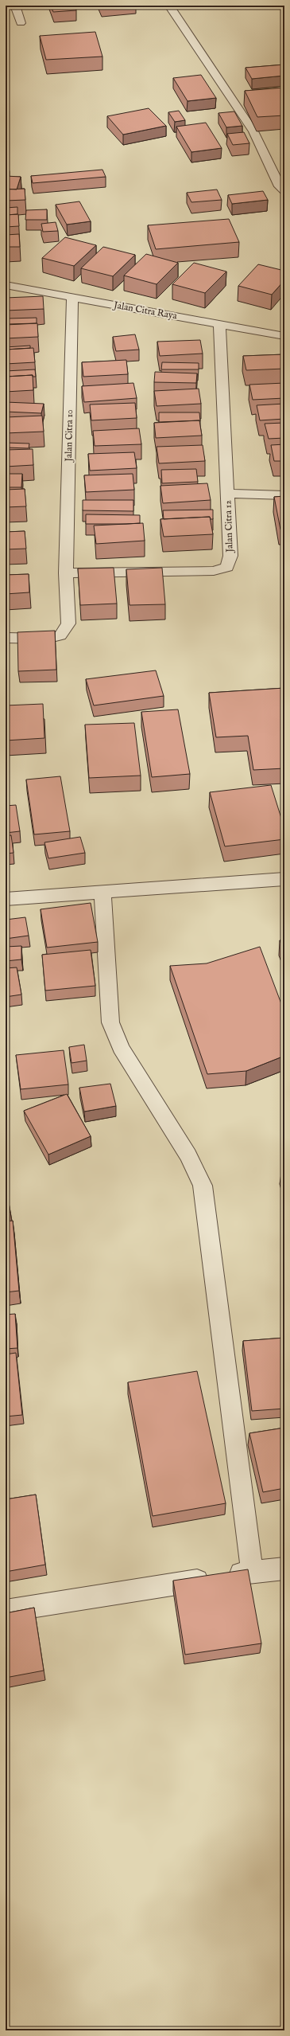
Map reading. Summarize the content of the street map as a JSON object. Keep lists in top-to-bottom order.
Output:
{
  "streets": {
    "street": ["Jalan Citra Raya", "Jalan Citra 10", "Jalan Citra 12"]
  },
  "crossings": [
    ["Jalan Citra Raya", "Jalan Citra 10"],
    ["Jalan Citra Raya", "Jalan Citra 12"],
    ["Jalan Citra 10", "Jalan Citra 12"]
  ]
}
